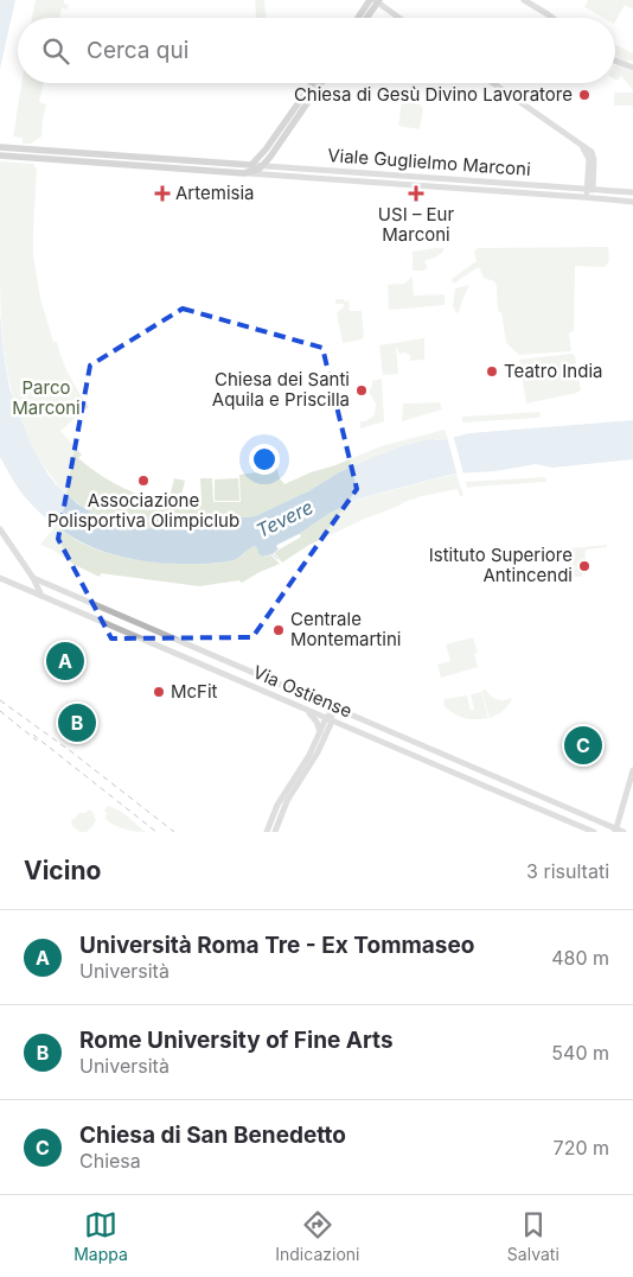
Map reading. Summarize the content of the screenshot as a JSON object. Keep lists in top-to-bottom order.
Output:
{
  "streets": {
    "main road": ["Viale Guglielmo Marconi", "Via Ostiense"]
  },
  "water": ["Tevere"],
  "parks": ["Parco Marconi"],
  "places": {
    "other": [
      "Chiesa di Gesù Divino Lavoratore",
      "Teatro India",
      "Chiesa dei Santi Aquila e Priscilla",
      "Associazione Polisportiva Olimpiclub",
      "Istituto Superiore Antincendi",
      "Centrale Montemartini",
      "McFit"
    ],
    "health": ["Artemisia", "USI – Eur Marconi"]
  },
  "page": {
    "search": "Cerca qui",
    "pins": ["A", "B", "C"],
    "heading": ["Vicino", "3 risultati"],
    "list": [
      {
        "mark": "A",
        "name": "Università Roma Tre - Ex Tommaseo",
        "note": "Università",
        "value": "480 m"
      },
      {
        "mark": "B",
        "name": "Rome University of Fine Arts",
        "note": "Università",
        "value": "540 m"
      },
      {
        "mark": "C",
        "name": "Chiesa di San Benedetto",
        "note": "Chiesa",
        "value": "720 m"
      }
    ],
    "nav": ["Mappa", "Indicazioni", "Salvati"]
  }
}
